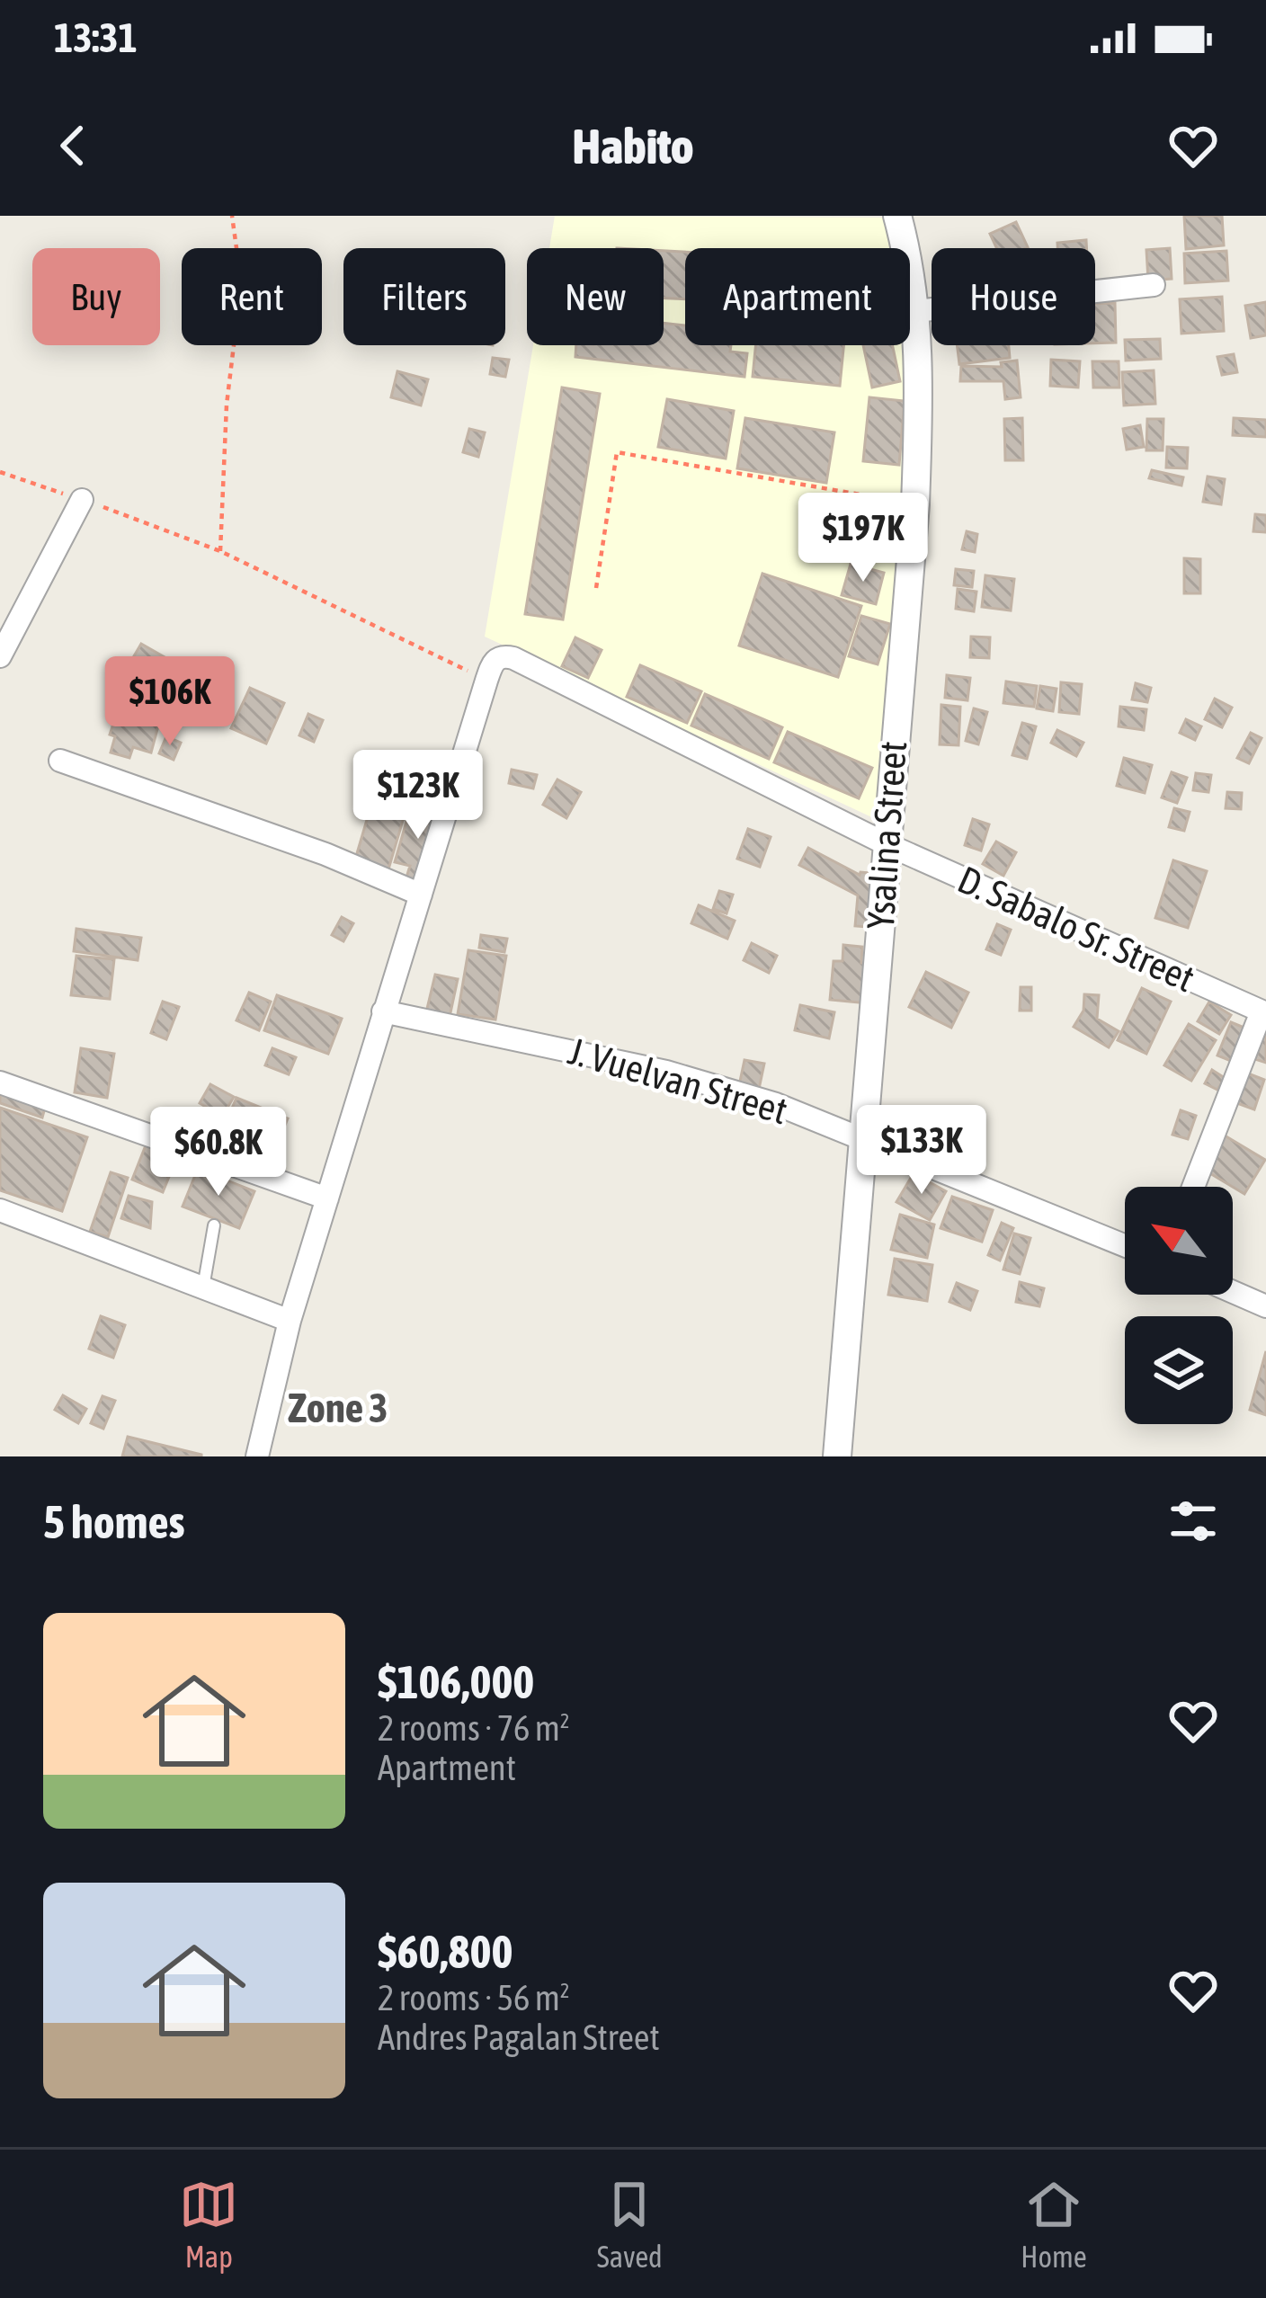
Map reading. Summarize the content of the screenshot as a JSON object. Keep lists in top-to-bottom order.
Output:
{
  "streets": {
    "street": ["Ysalina Street", "D. Sabalo Sr. Street", "J. Vuelvan Street"]
  },
  "crossings": [
    ["Ysalina Street", "D. Sabalo Sr. Street"],
    ["Ysalina Street", "J. Vuelvan Street"]
  ],
  "districts": ["Zone 3"],
  "north": "top left",
  "page": {
    "status": "13:31",
    "header": "Habito",
    "chip": [
      "Buy",
      "Rent",
      "Filters",
      "New",
      "Apartment",
      "House"
    ],
    "price": [
      "$197K",
      "$106K",
      "$123K",
      "$133K",
      "$60.8K"
    ],
    "heading": "5 homes",
    "list": [
      {
        "name": "$106,000",
        "note": "2 rooms · 76 m² · Apartment"
      },
      {
        "name": "$60,800",
        "note": "2 rooms · 56 m² · Andres Pagalan Street"
      }
    ],
    "tabs": ["Map", "Saved", "Home"]
  }
}
